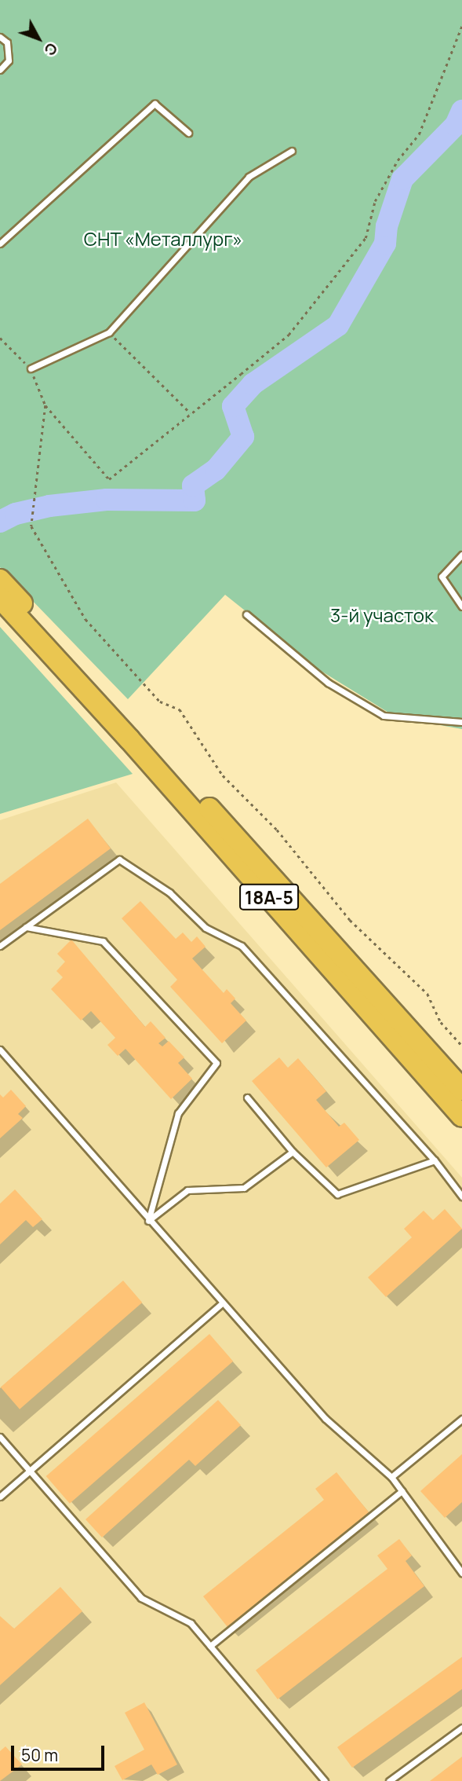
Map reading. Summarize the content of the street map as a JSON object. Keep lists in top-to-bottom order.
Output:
{
  "streets": {
    "highway": ["18А-5"]
  },
  "parks": ["СНТ «Металлург»", "3-й участок"],
  "scale_bar": "50 m",
  "north": "bottom right"
}
